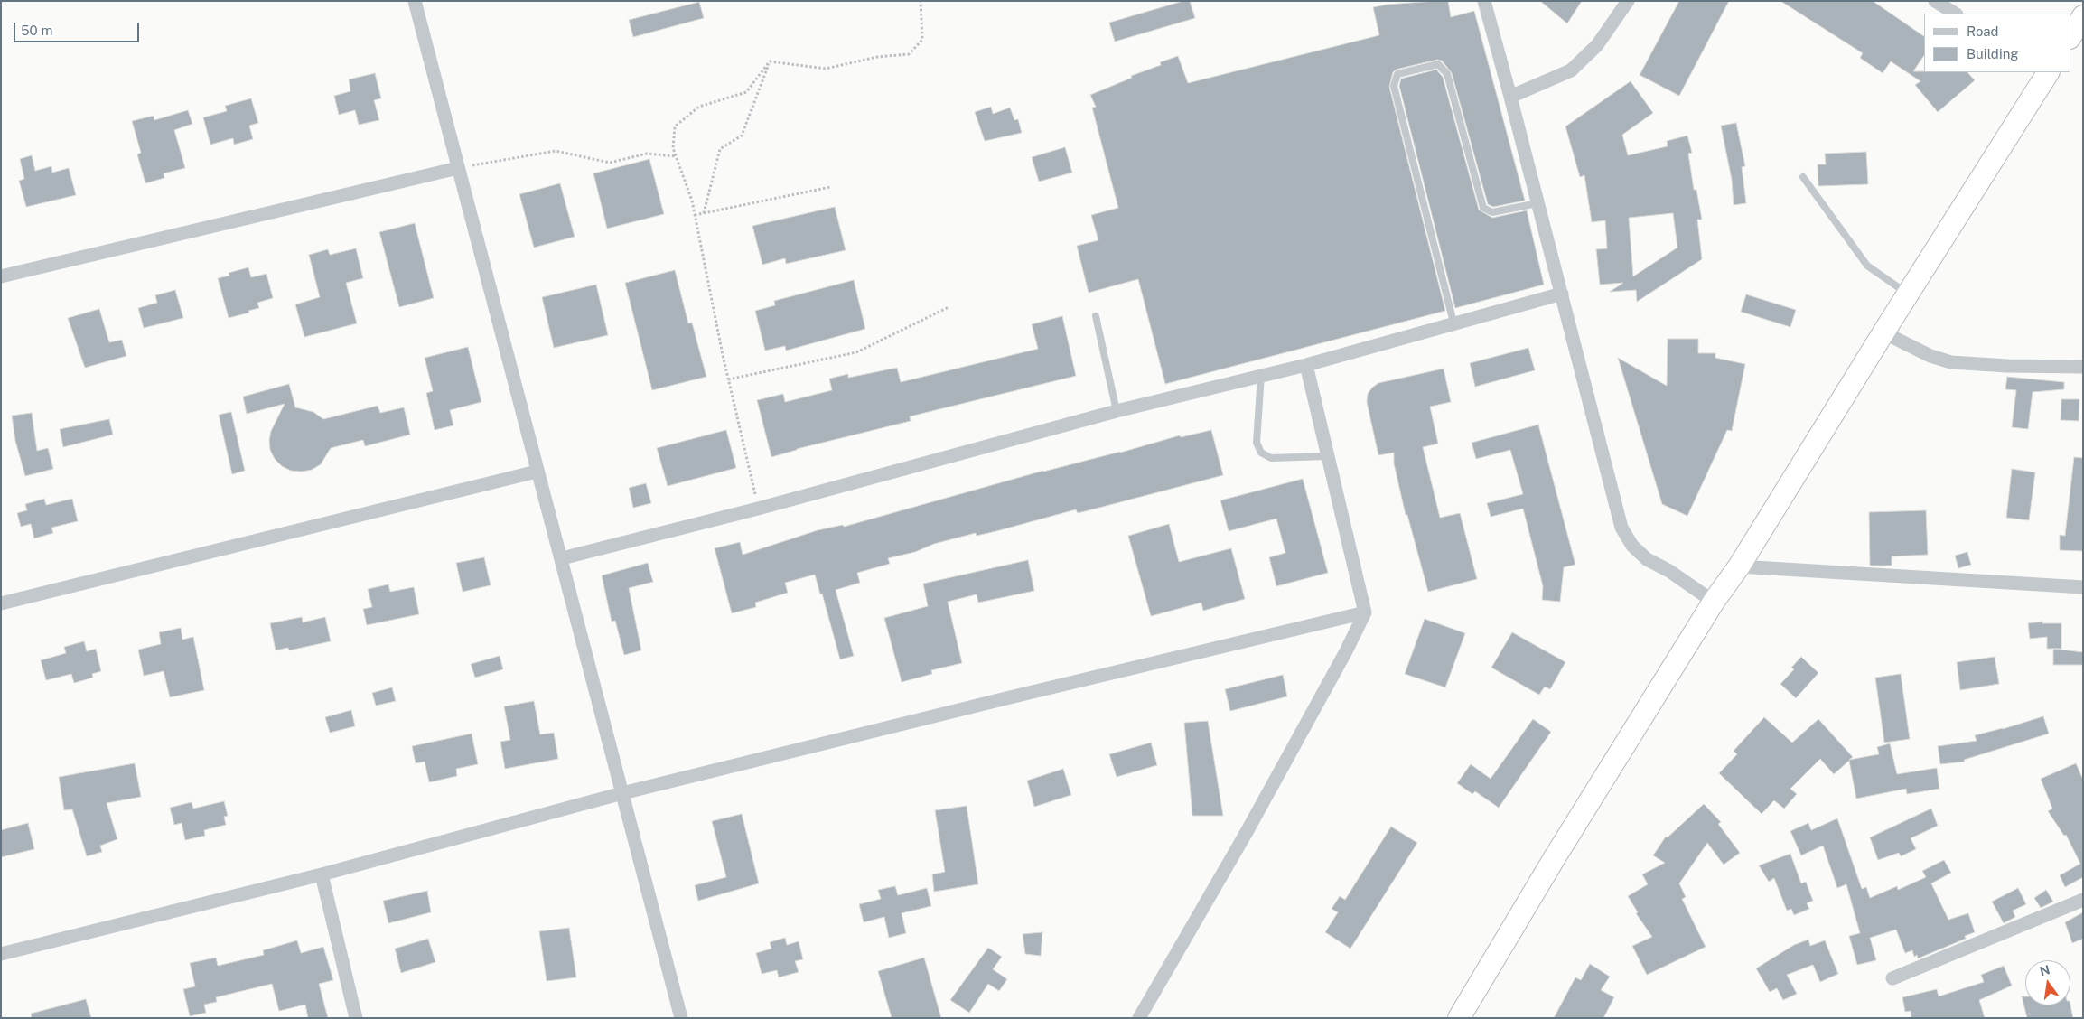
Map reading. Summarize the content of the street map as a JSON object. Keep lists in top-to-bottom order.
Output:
{
  "legend": ["Road", "Building"],
  "scale_bar": "50 m",
  "north": "top"
}
